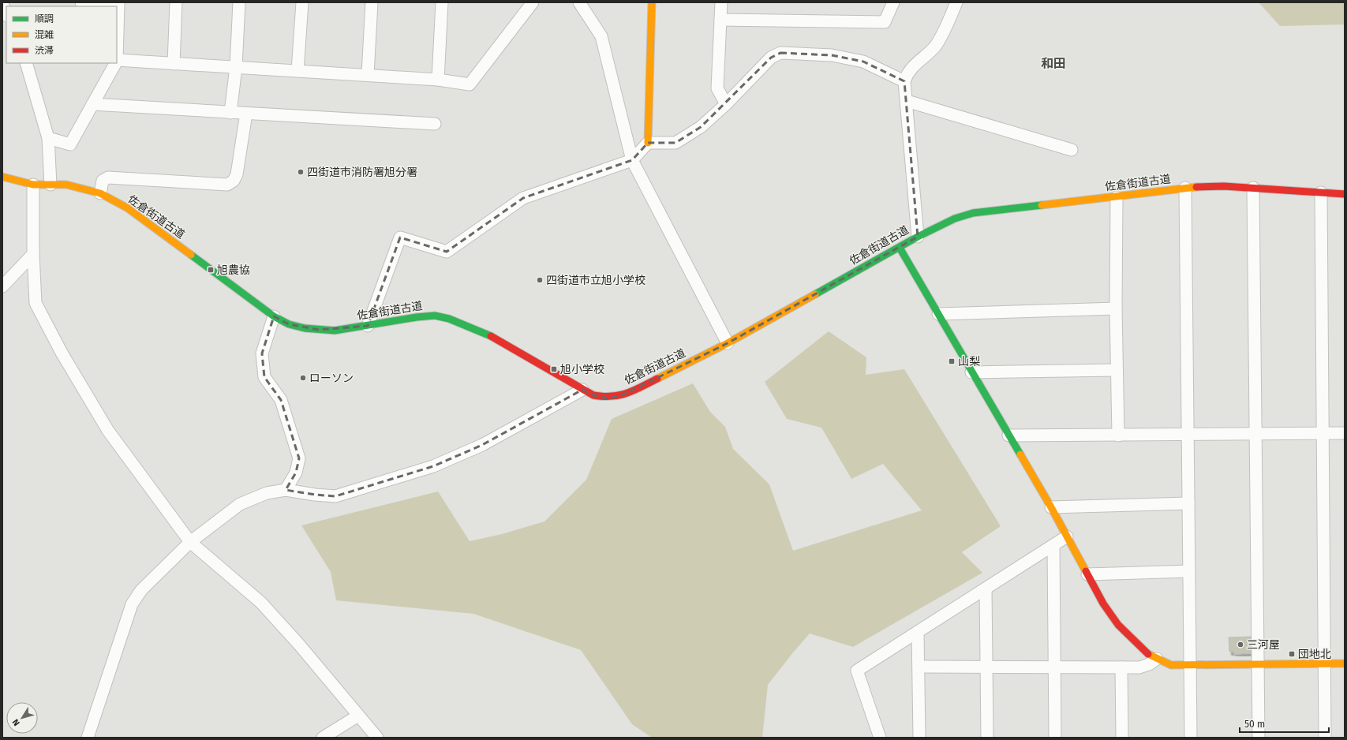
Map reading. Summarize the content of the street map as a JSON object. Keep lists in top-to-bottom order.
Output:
{
  "streets": {
    "street": ["佐倉街道古道"]
  },
  "districts": ["和田"],
  "places": {
    "other": [
      "四街道市消防署旭分署",
      "四街道市立旭小学校",
      "ローソン",
      "三河屋"
    ],
    "transit": [
      "旭農協",
      "山梨",
      "旭小学校",
      "団地北"
    ]
  },
  "legend": ["順調", "混雑", "渋滞"],
  "scale_bar": "50 m",
  "north": "bottom left"
}
